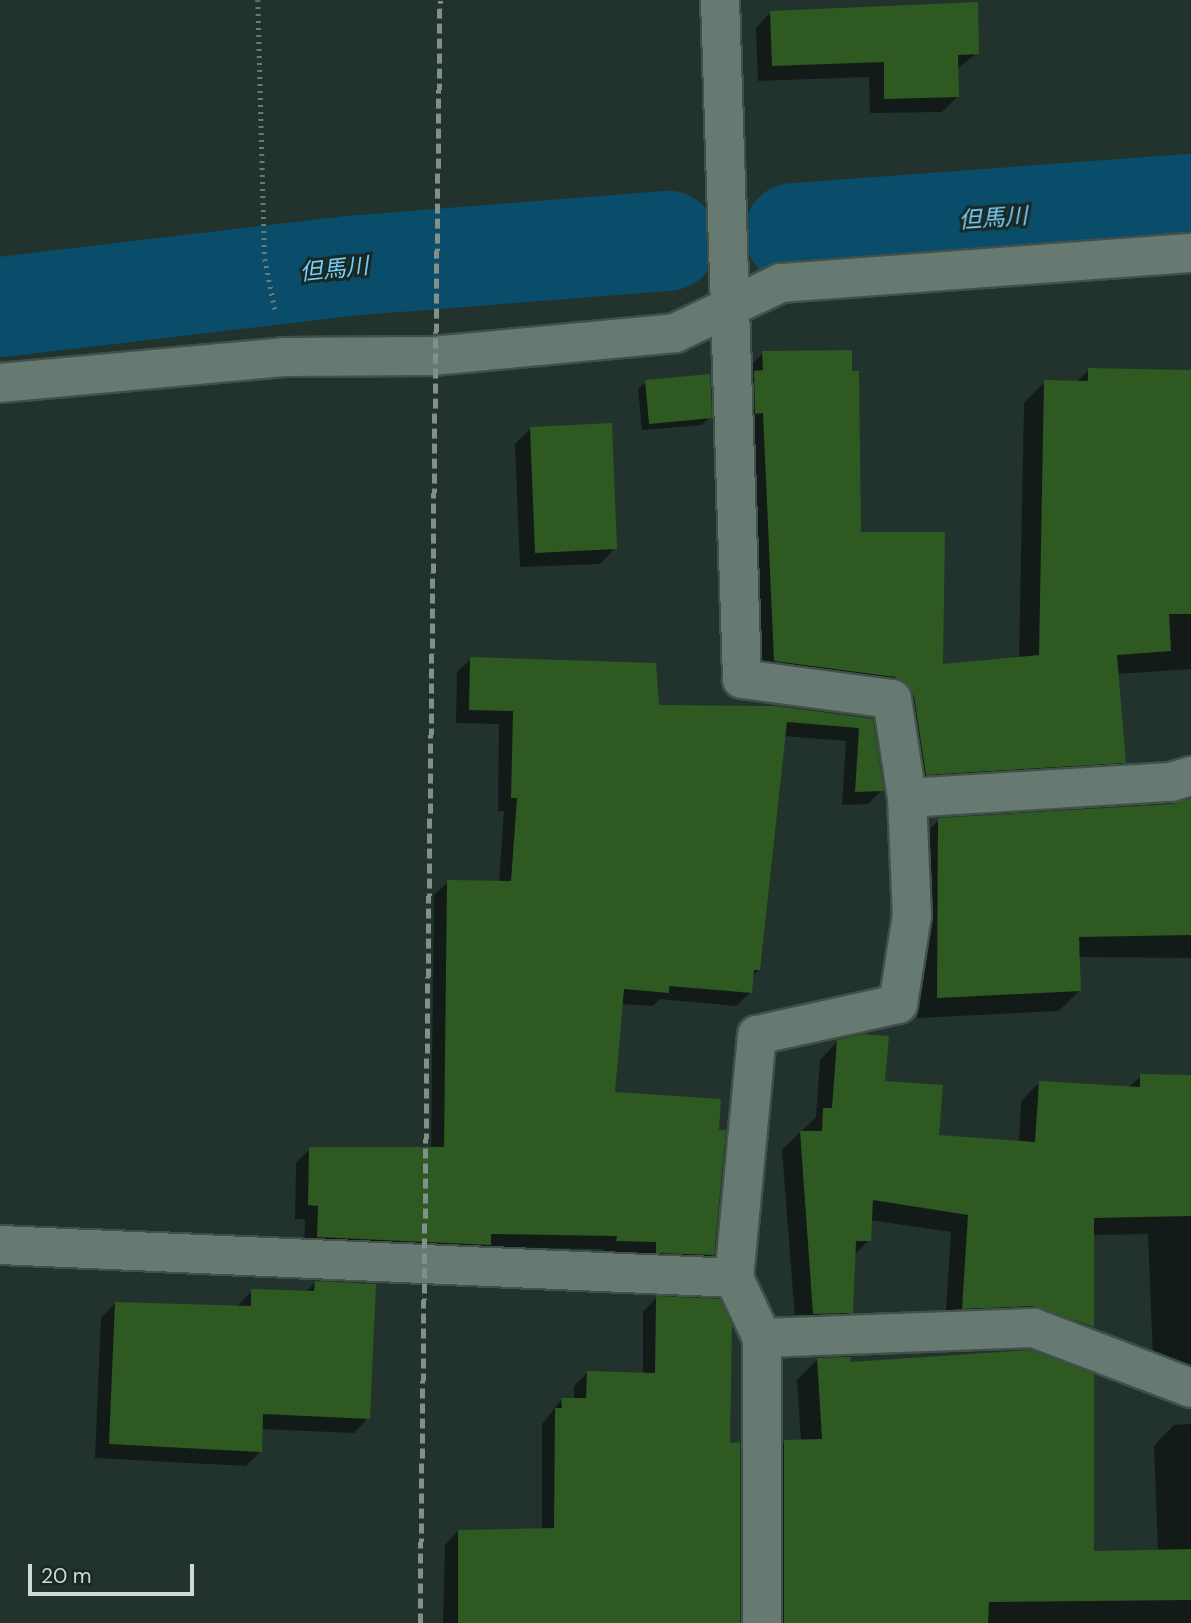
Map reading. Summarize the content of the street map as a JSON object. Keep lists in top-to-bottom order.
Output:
{
  "water": ["但馬川"],
  "scale_bar": "20 m"
}
